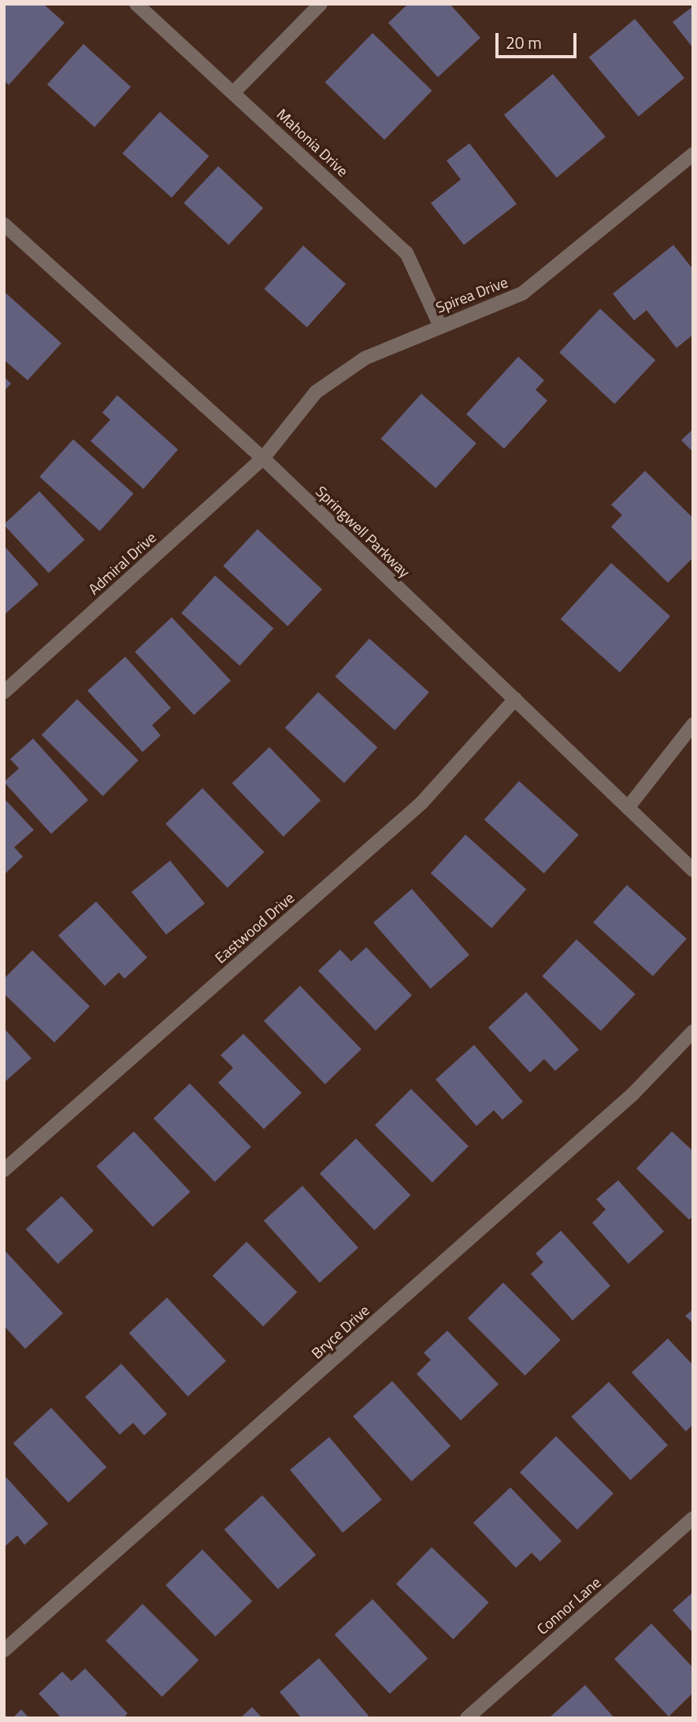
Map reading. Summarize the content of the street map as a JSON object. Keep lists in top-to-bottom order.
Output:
{
  "streets": {
    "street": [
      "Mahonia Drive",
      "Spirea Drive",
      "Springwell Parkway",
      "Admiral Drive",
      "Eastwood Drive",
      "Bryce Drive",
      "Connor Lane"
    ]
  },
  "crossings": [
    ["Mahonia Drive", "Spirea Drive"],
    ["Spirea Drive", "Springwell Parkway"],
    ["Spirea Drive", "Admiral Drive"],
    ["Springwell Parkway", "Admiral Drive"],
    ["Springwell Parkway", "Eastwood Drive"]
  ],
  "scale_bar": "20 m"
}
